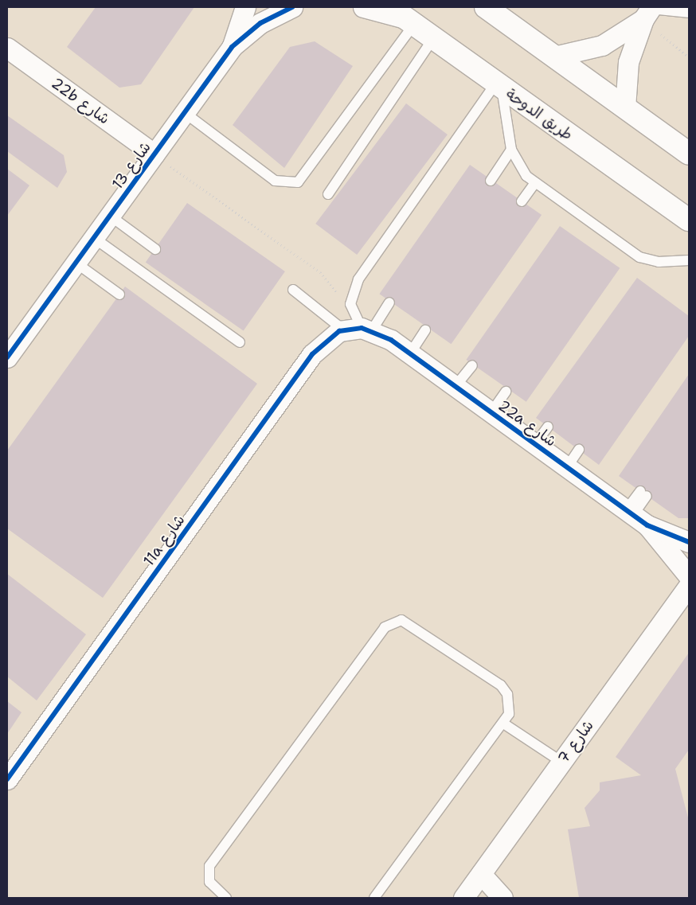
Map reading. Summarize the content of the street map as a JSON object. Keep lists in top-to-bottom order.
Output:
{
  "streets": {
    "main road": ["طريق الدوحة"],
    "street": [
      "22b شارع",
      "شارع 13",
      "22a شارع",
      "11a شارع",
      "شارع 7"
    ]
  },
  "crossings": [
    ["22b شارع", "شارع 13"],
    ["22a شارع", "11a شارع"]
  ]
}
